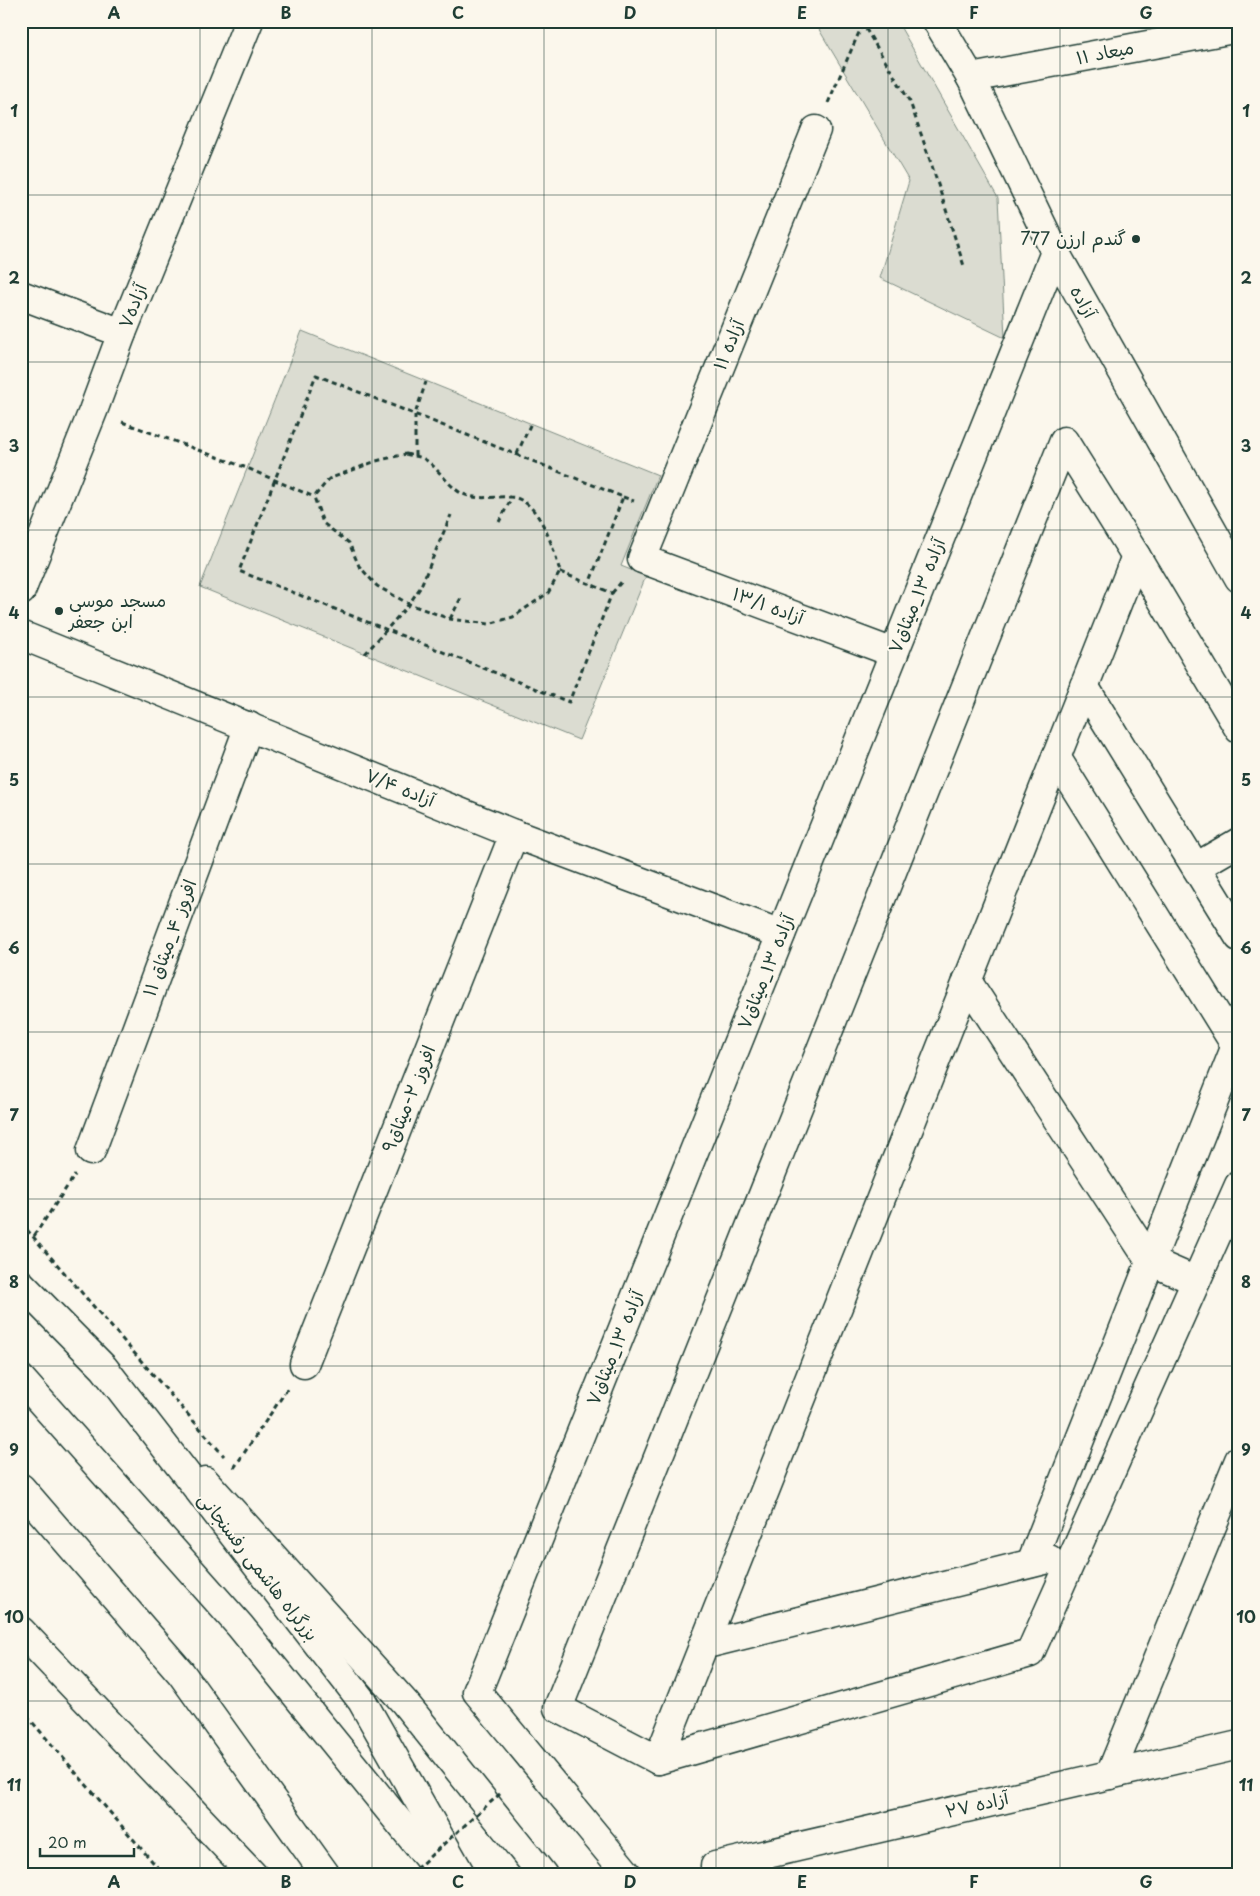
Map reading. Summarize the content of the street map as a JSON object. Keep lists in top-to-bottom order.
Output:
{
  "streets": {
    "main road": [
      "میعاد ۱۱",
      "آزاده",
      "آزاده۷",
      "آزاده ۱۱",
      "آزاده ۱۳_میثاق۷",
      "آزاده ۱۳/۱",
      "آزاده ۷/۴",
      "افروز ۴_میثاق ۱۱",
      "افروز ۲-میثاق۹",
      "بزرگراه هاشمی رفسنجانی",
      "آزاده ۲۷"
    ]
  },
  "crossings": [
    ["میعاد ۱۱", "آزاده"],
    ["آزاده", "آزاده ۱۳_میثاق۷"],
    ["آزاده ۱۱", "آزاده ۱۳/۱"],
    ["آزاده ۱۳_میثاق۷", "آزاده ۱۳/۱"],
    ["آزاده ۱۳_میثاق۷", "آزاده ۷/۴"],
    ["آزاده ۷/۴", "افروز ۴_میثاق ۱۱"],
    ["آزاده ۷/۴", "افروز ۲-میثاق۹"]
  ],
  "places": ["گندم ارزن 777", "مسجد موسی ابن جعفر"],
  "scale_bar": "20 m",
  "grid": {
    "columns": [
      "A",
      "B",
      "C",
      "D",
      "E",
      "F",
      "G"
    ],
    "rows": [
      "1",
      "2",
      "3",
      "4",
      "5",
      "6",
      "7",
      "8",
      "9",
      "10",
      "11"
    ]
  }
}
